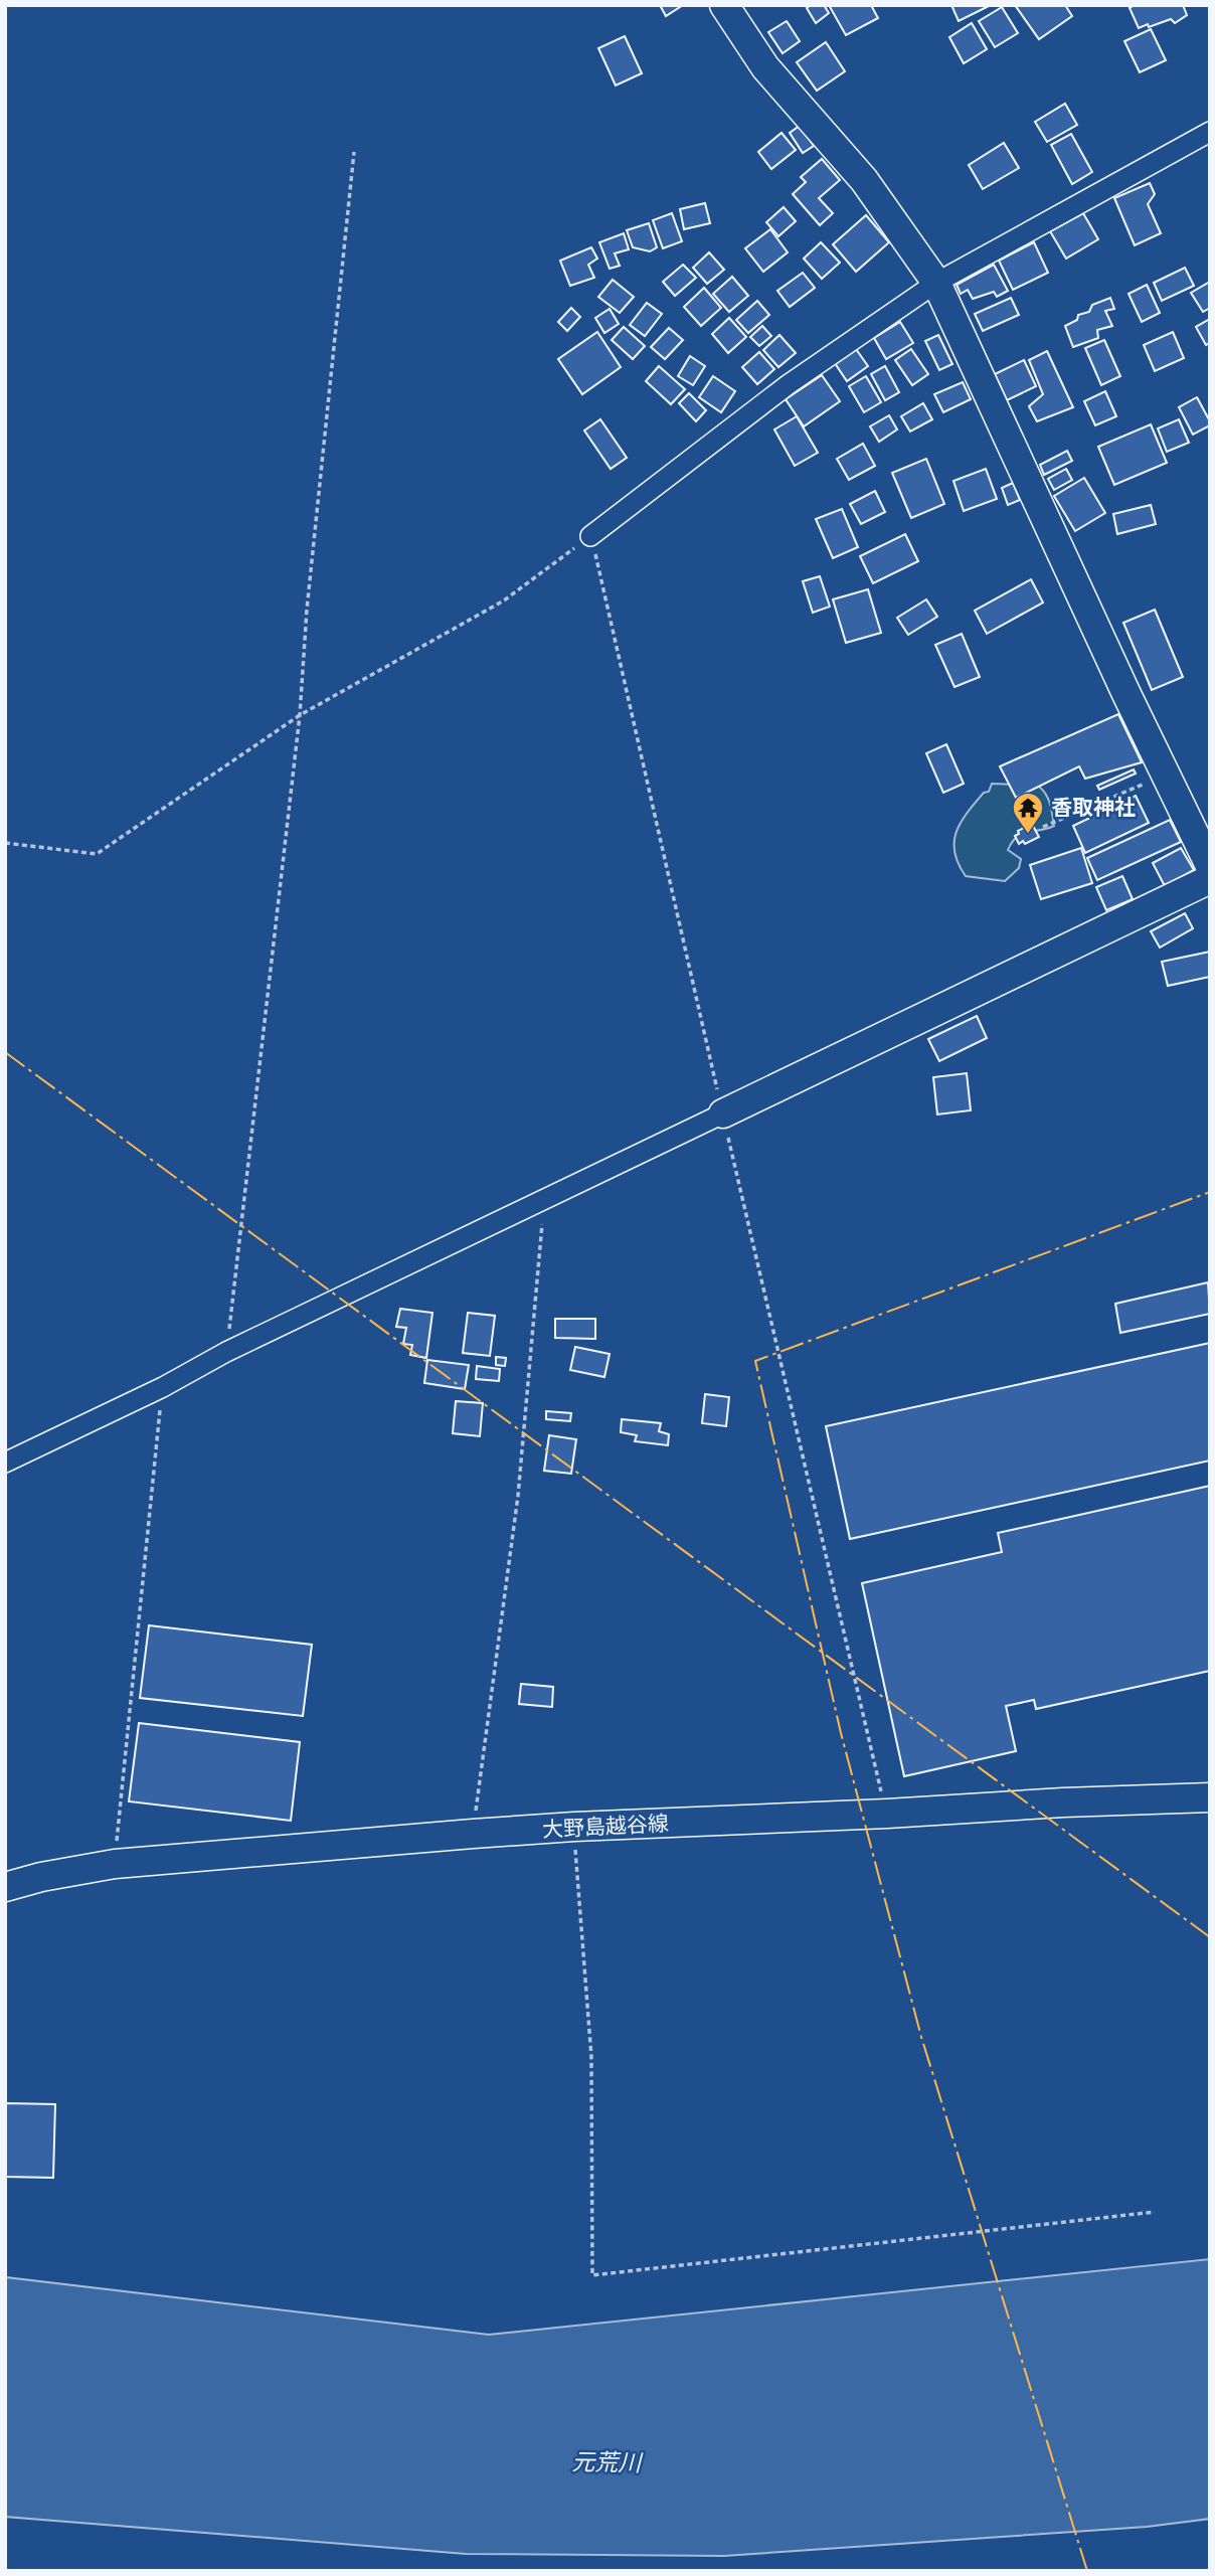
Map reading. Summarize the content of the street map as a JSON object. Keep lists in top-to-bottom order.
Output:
{
  "streets": {
    "street": ["大野島越谷線"]
  },
  "water": ["元荒川"],
  "places": {
    "temple": ["香取神社"]
  }
}
